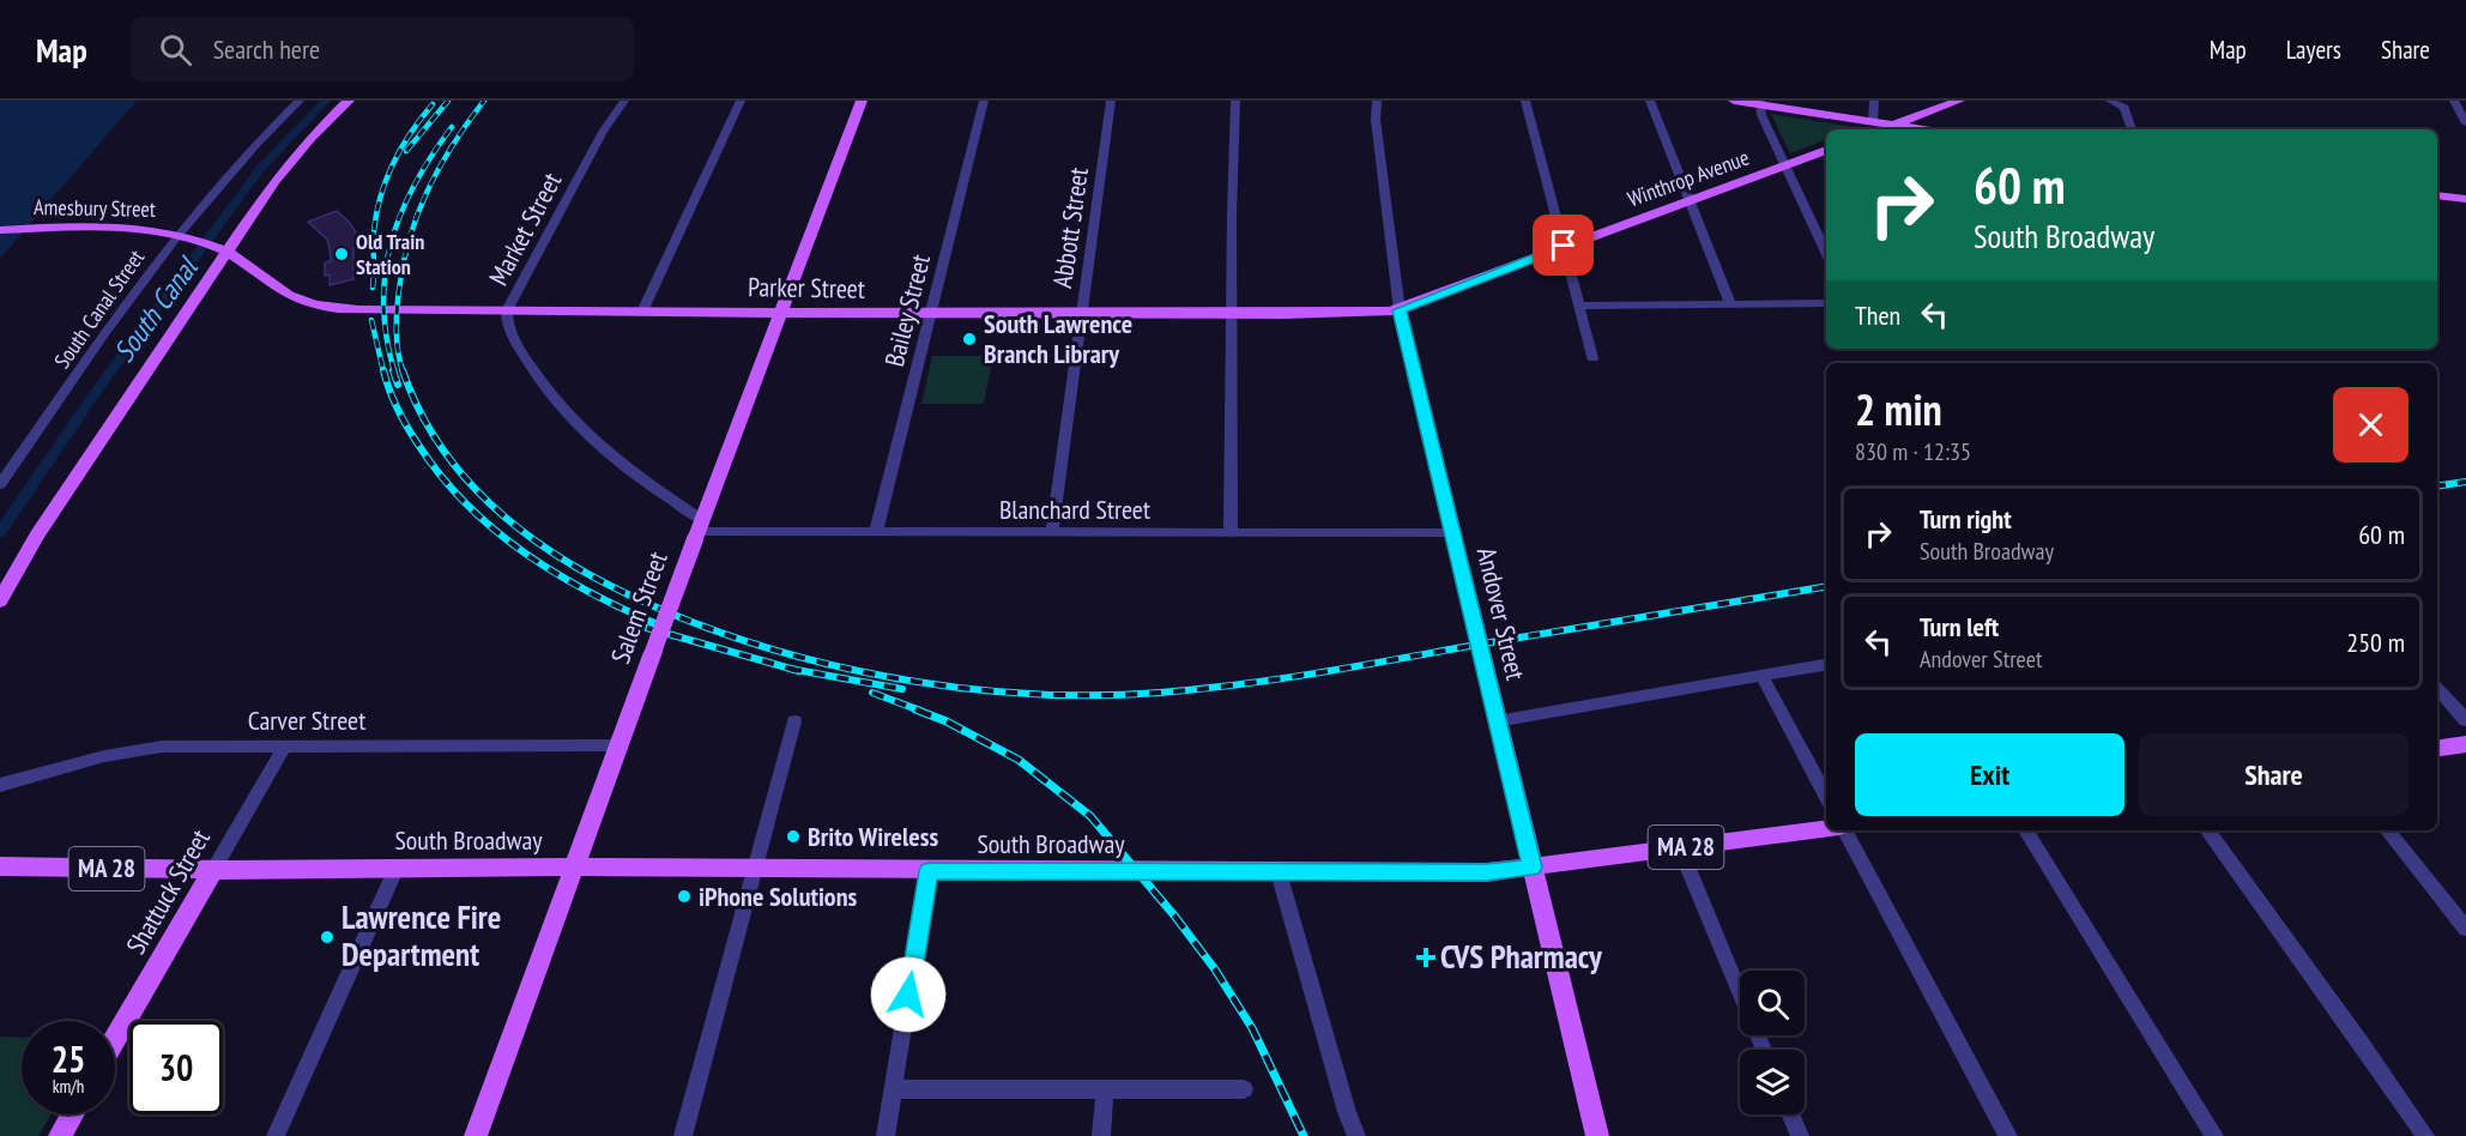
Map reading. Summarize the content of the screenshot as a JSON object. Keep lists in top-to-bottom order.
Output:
{
  "streets": {
    "main road": [
      "Winthrop Avenue",
      "Amesbury Street",
      "Parker Street",
      "Salem Street",
      "Andover Street",
      "South Broadway",
      "MA 28",
      "Shattuck Street"
    ],
    "street": [
      "Abbott Street",
      "Market Street",
      "South Canal Street",
      "Bailey Street",
      "Blanchard Street",
      "Carver Street"
    ]
  },
  "crossings": [
    ["Winthrop Avenue", "Parker Street"],
    ["Winthrop Avenue", "Andover Street"],
    ["Amesbury Street", "Parker Street"],
    ["Amesbury Street", "South Canal Street"],
    ["Abbott Street", "Parker Street"],
    ["Abbott Street", "Blanchard Street"],
    ["Market Street", "Parker Street"],
    ["Market Street", "Blanchard Street"],
    ["Market Street", "Salem Street"],
    ["Parker Street", "Bailey Street"],
    ["Parker Street", "Salem Street"],
    ["Parker Street", "Andover Street"],
    ["Bailey Street", "Blanchard Street"],
    ["Blanchard Street", "Salem Street"],
    ["Blanchard Street", "Andover Street"],
    ["Salem Street", "Carver Street"],
    ["Salem Street", "South Broadway"],
    ["Andover Street", "South Broadway"],
    ["Carver Street", "Shattuck Street"],
    ["South Broadway", "Shattuck Street"]
  ],
  "water": ["South Canal"],
  "places": {
    "other": [
      "Old Train Station",
      "South Lawrence Branch Library",
      "Brito Wireless",
      "iPhone Solutions",
      "Lawrence Fire Department"
    ],
    "health": ["CVS Pharmacy"]
  },
  "page": {
    "header": "Map",
    "search": "Search here",
    "nav": ["Map", "Layers", "Share"],
    "turn": ["60 m", "South Broadway"],
    "then": "Then",
    "heading": ["2 min", "830 m · 12:35"],
    "list": [
      {
        "name": "Turn right",
        "note": "South Broadway",
        "value": "60 m"
      },
      {
        "name": "Turn left",
        "note": "Andover Street",
        "value": "250 m"
      }
    ],
    "buttons": ["Exit", "Share"],
    "speed": "25 km/h",
    "limit": "30"
  }
}
